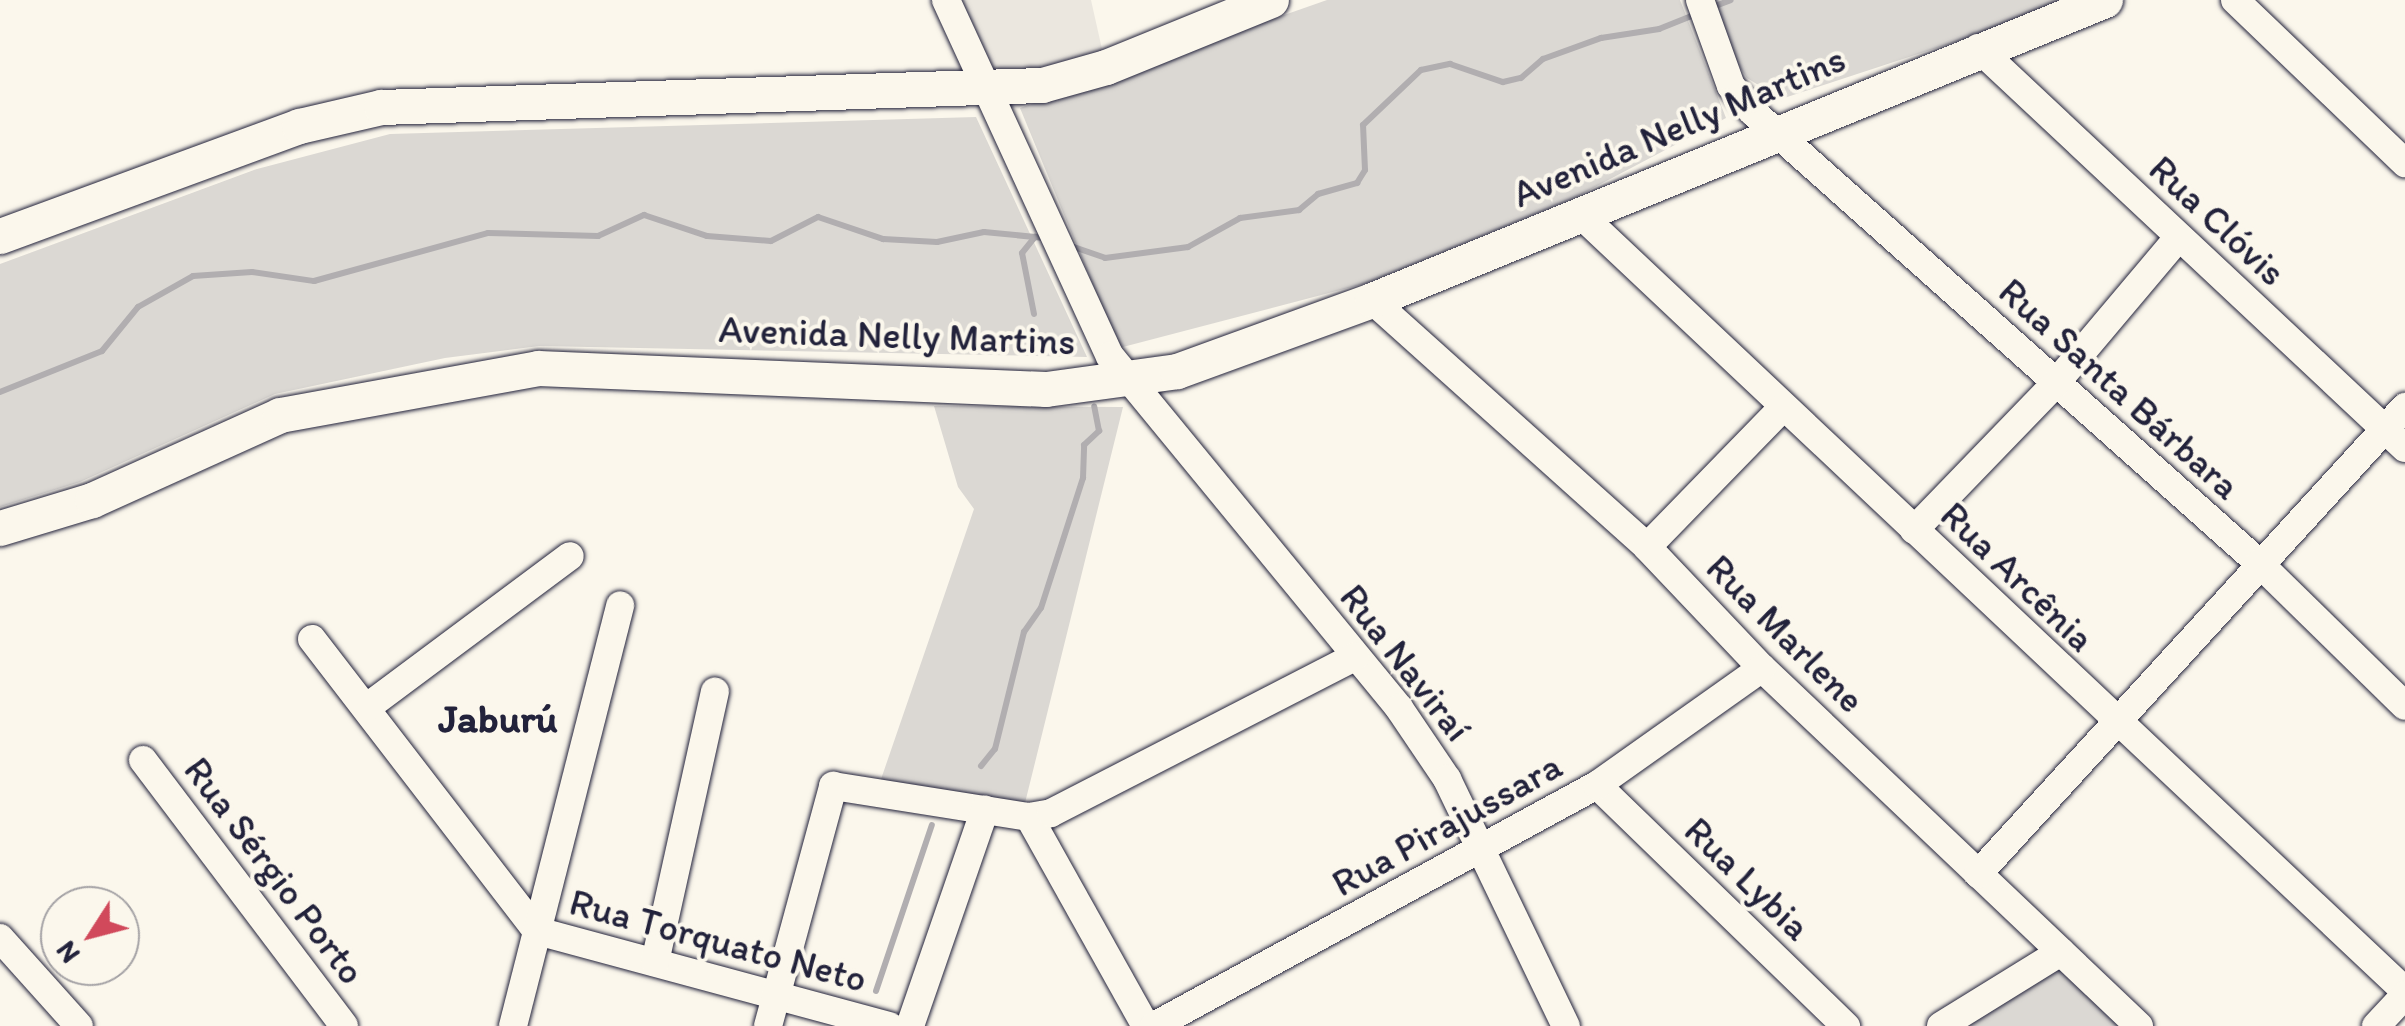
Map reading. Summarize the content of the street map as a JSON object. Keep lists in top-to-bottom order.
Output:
{
  "streets": {
    "main road": ["Avenida Nelly Martins"],
    "street": [
      "Rua Clóvis",
      "Rua Santa Bárbara",
      "Rua Arcênia",
      "Rua Marlene",
      "Rua Naviraí",
      "Rua Pirajussara",
      "Rua Sérgio Porto",
      "Rua Lybia",
      "Rua Torquato Neto"
    ]
  },
  "crossings": [
    ["Avenida Nelly Martins", "Rua Clóvis"],
    ["Avenida Nelly Martins", "Rua Santa Bárbara"],
    ["Avenida Nelly Martins", "Rua Arcênia"],
    ["Avenida Nelly Martins", "Rua Marlene"],
    ["Avenida Nelly Martins", "Rua Naviraí"],
    ["Rua Marlene", "Rua Pirajussara"],
    ["Rua Naviraí", "Rua Pirajussara"],
    ["Rua Pirajussara", "Rua Lybia"]
  ],
  "districts": ["Jaburú"],
  "north": "bottom left"
}
